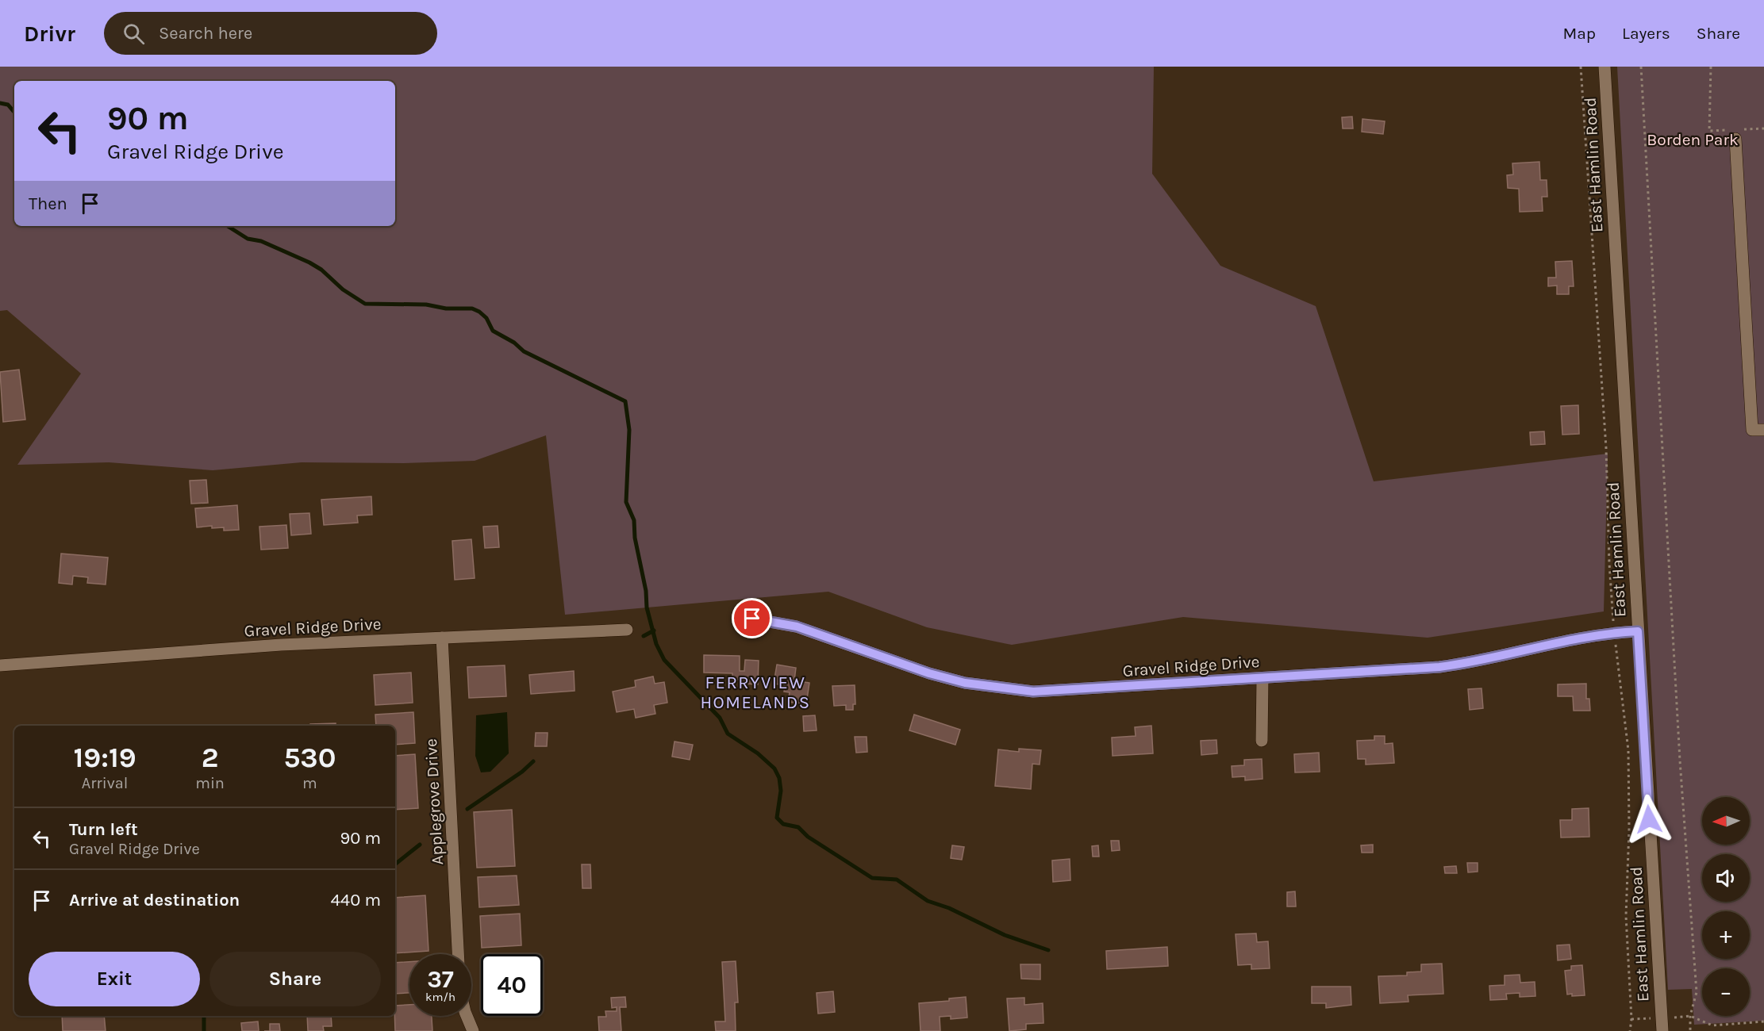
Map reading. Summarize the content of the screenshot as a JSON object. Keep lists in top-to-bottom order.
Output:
{
  "streets": {
    "street": ["East Hamlin Road", "Gravel Ridge Drive", "Applegrove Drive"]
  },
  "crossings": [
    ["East Hamlin Road", "Gravel Ridge Drive"],
    ["Gravel Ridge Drive", "Applegrove Drive"]
  ],
  "districts": ["FERRYVIEW HOMELANDS"],
  "parks": ["Borden Park"],
  "north": "left",
  "page": {
    "header": "Drivr",
    "search": "Search here",
    "nav": ["Map", "Layers", "Share"],
    "turn": ["90 m", "Gravel Ridge Drive"],
    "then": "Then",
    "eta": [
      "19:19",
      "Arrival",
      "2",
      "min",
      "530",
      "m"
    ],
    "map_buttons": ["+", "−"],
    "list": [
      {
        "name": "Turn left",
        "note": "Gravel Ridge Drive",
        "value": "90 m"
      },
      {
        "name": "Arrive at destination",
        "value": "440 m"
      }
    ],
    "buttons": ["Exit", "Share"],
    "speed": "37 km/h",
    "limit": "40"
  }
}
